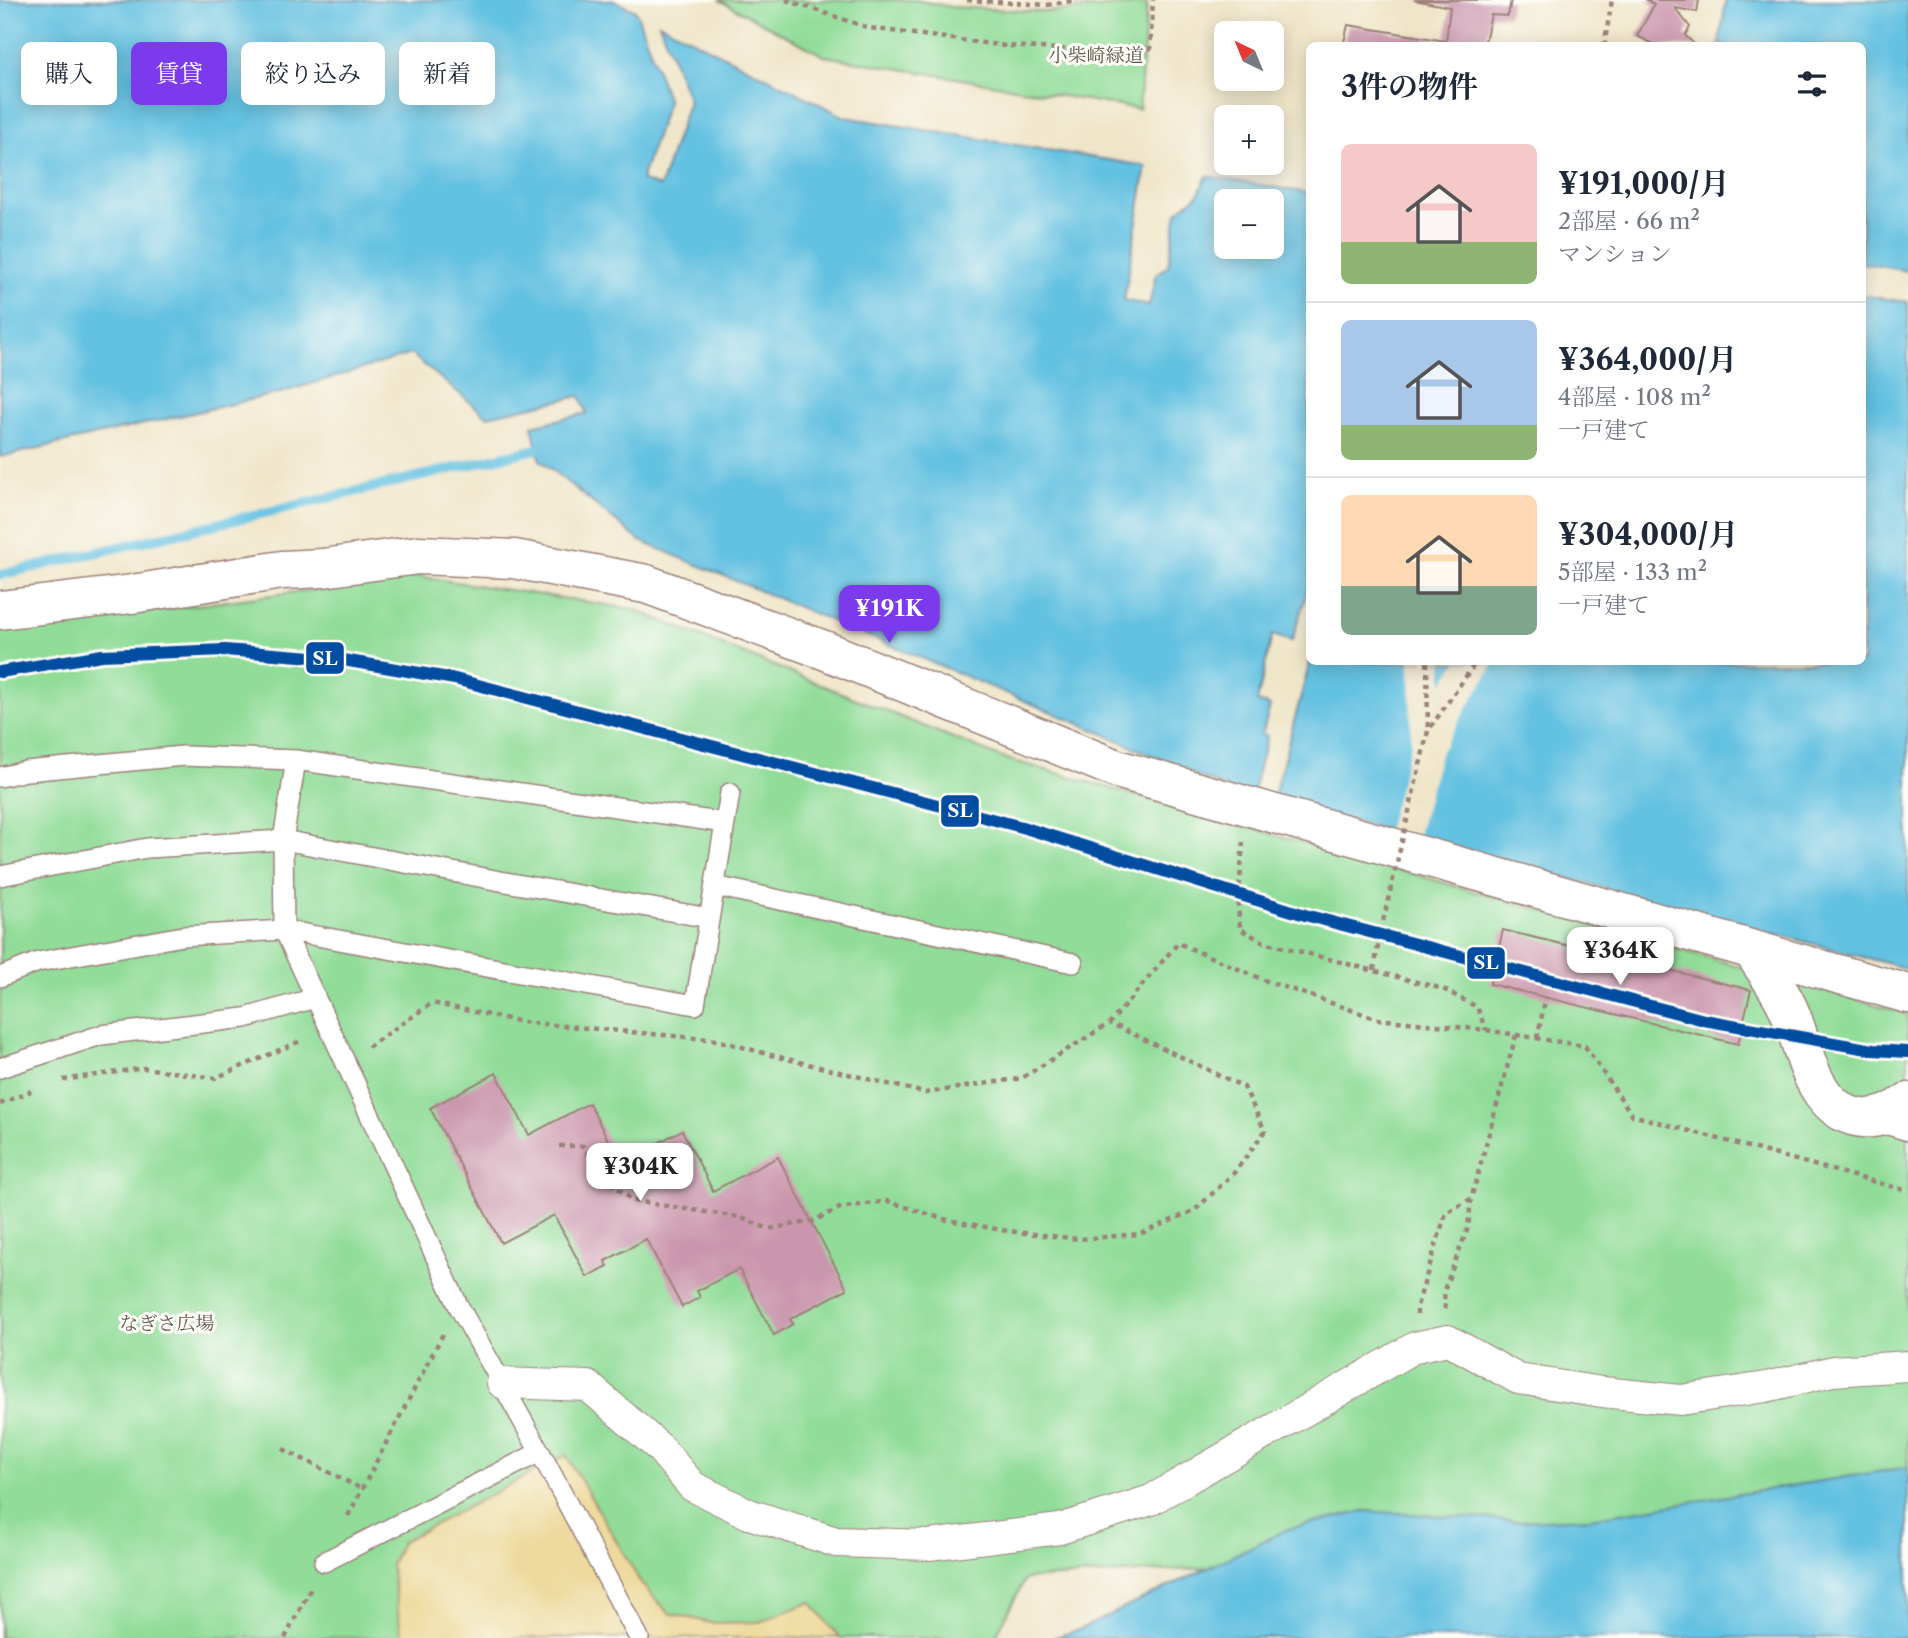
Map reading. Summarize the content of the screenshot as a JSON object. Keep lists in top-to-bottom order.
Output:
{
  "parks": ["小柴崎緑道", "なぎさ広場"],
  "lines": ["transit line SL"],
  "north": "top left",
  "page": {
    "map_buttons": ["+", "−"],
    "chip": [
      "購入",
      "賃貸",
      "絞り込み",
      "新着"
    ],
    "heading": "3件の物件",
    "list": [
      {
        "name": "¥191,000/月",
        "note": "2部屋 · 66 m² · マンション"
      },
      {
        "name": "¥364,000/月",
        "note": "4部屋 · 108 m² · 一戸建て"
      },
      {
        "name": "¥304,000/月",
        "note": "5部屋 · 133 m² · 一戸建て"
      }
    ],
    "price": ["¥191K", "¥364K", "¥304K"]
  }
}
